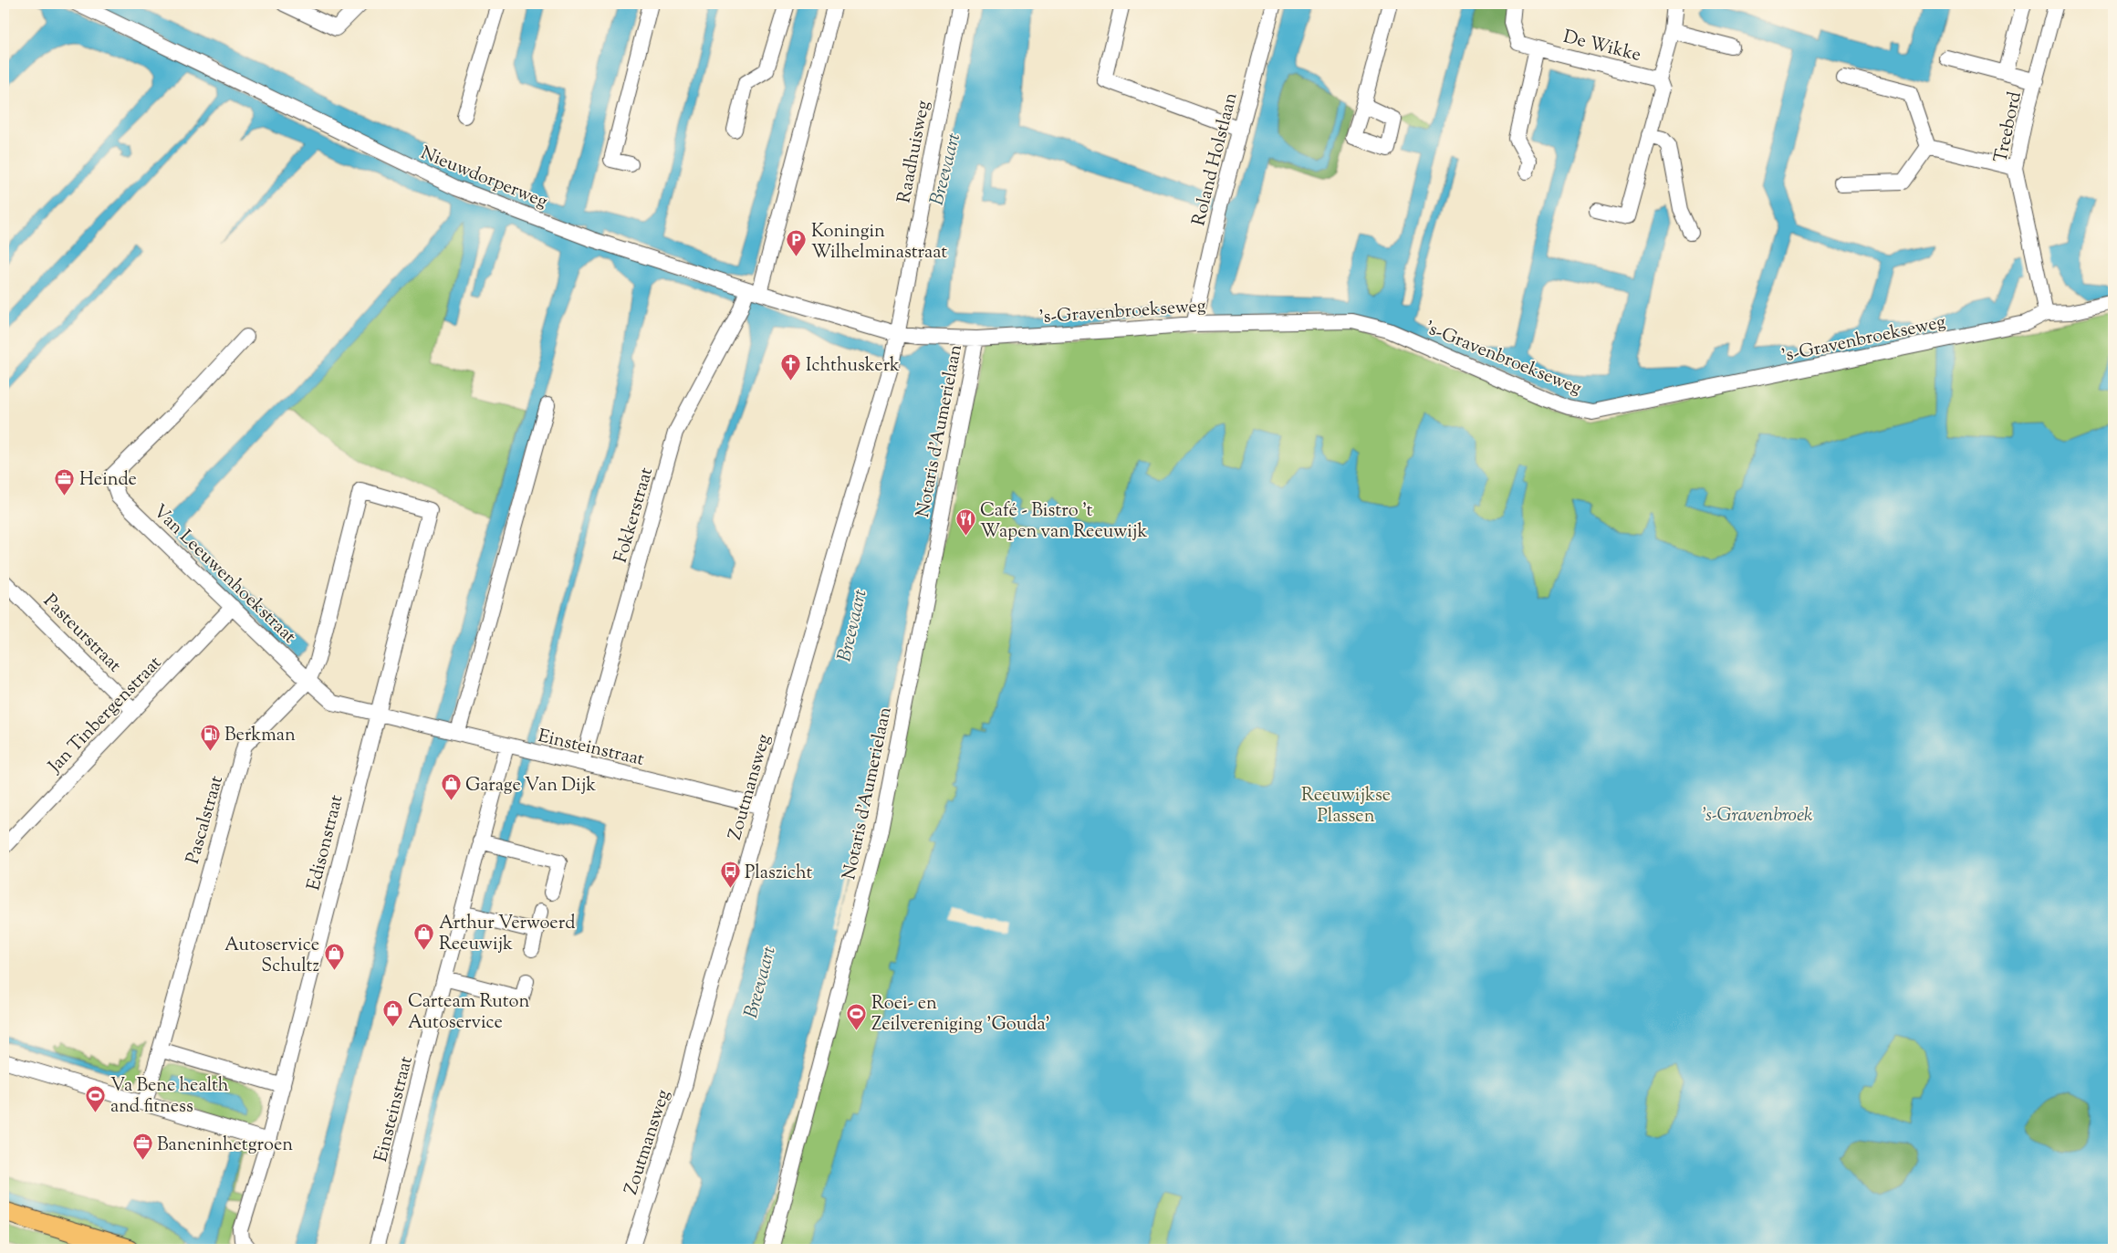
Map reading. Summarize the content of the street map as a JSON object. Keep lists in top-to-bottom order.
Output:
{
  "streets": {
    "street": [
      "De Wikke",
      "Treebord",
      "Raadhuisweg",
      "Roland Holstlaan",
      "Nieuwdorperweg",
      "'s-Gravenbroekseweg",
      "Notaris d'Aumerielaan",
      "Fokkerstraat",
      "Van Leeuwenhoekstraat",
      "Pasteurstraat",
      "Jan Tinbergenstraat",
      "Einsteinstraat",
      "Zoutmansweg",
      "Pascalstraat",
      "Edisonstraat"
    ]
  },
  "crossings": [
    ["Treebord", "'s-Gravenbroekseweg"],
    ["Raadhuisweg", "Nieuwdorperweg"],
    ["Raadhuisweg", "'s-Gravenbroekseweg"],
    ["Raadhuisweg", "Zoutmansweg"],
    ["Roland Holstlaan", "'s-Gravenbroekseweg"],
    ["Nieuwdorperweg", "'s-Gravenbroekseweg"],
    ["Nieuwdorperweg", "Fokkerstraat"],
    ["Nieuwdorperweg", "Zoutmansweg"],
    ["'s-Gravenbroekseweg", "Notaris d'Aumerielaan"],
    ["'s-Gravenbroekseweg", "Zoutmansweg"],
    ["Fokkerstraat", "Einsteinstraat"],
    ["Van Leeuwenhoekstraat", "Jan Tinbergenstraat"],
    ["Van Leeuwenhoekstraat", "Einsteinstraat"],
    ["Van Leeuwenhoekstraat", "Pascalstraat"],
    ["Van Leeuwenhoekstraat", "Edisonstraat"],
    ["Pasteurstraat", "Jan Tinbergenstraat"],
    ["Einsteinstraat", "Zoutmansweg"],
    ["Pascalstraat", "Edisonstraat"]
  ],
  "water": ["Breevaart", "'s-Gravenbroek"],
  "parks": ["Reeuwijkse Plassen"],
  "places": {
    "parking": ["Koningin Wilhelminastraat"],
    "church": ["Ichthuskerk"],
    "office": ["Heinde", "Baneninhetgroen"],
    "restaurant": ["Café - Bistro 't Wapen van Reeuwijk"],
    "fuel station": ["Berkman"],
    "shop": [
      "Garage Van Dijk",
      "Arthur Verwoerd Reeuwijk",
      "Autoservice Schultz",
      "Carteam Ruton Autoservice"
    ],
    "bus stop": ["Plaszicht"],
    "sports": ["Roei- en Zeilvereniging 'Gouda'", "Va Bene health and fitness"]
  }
}
